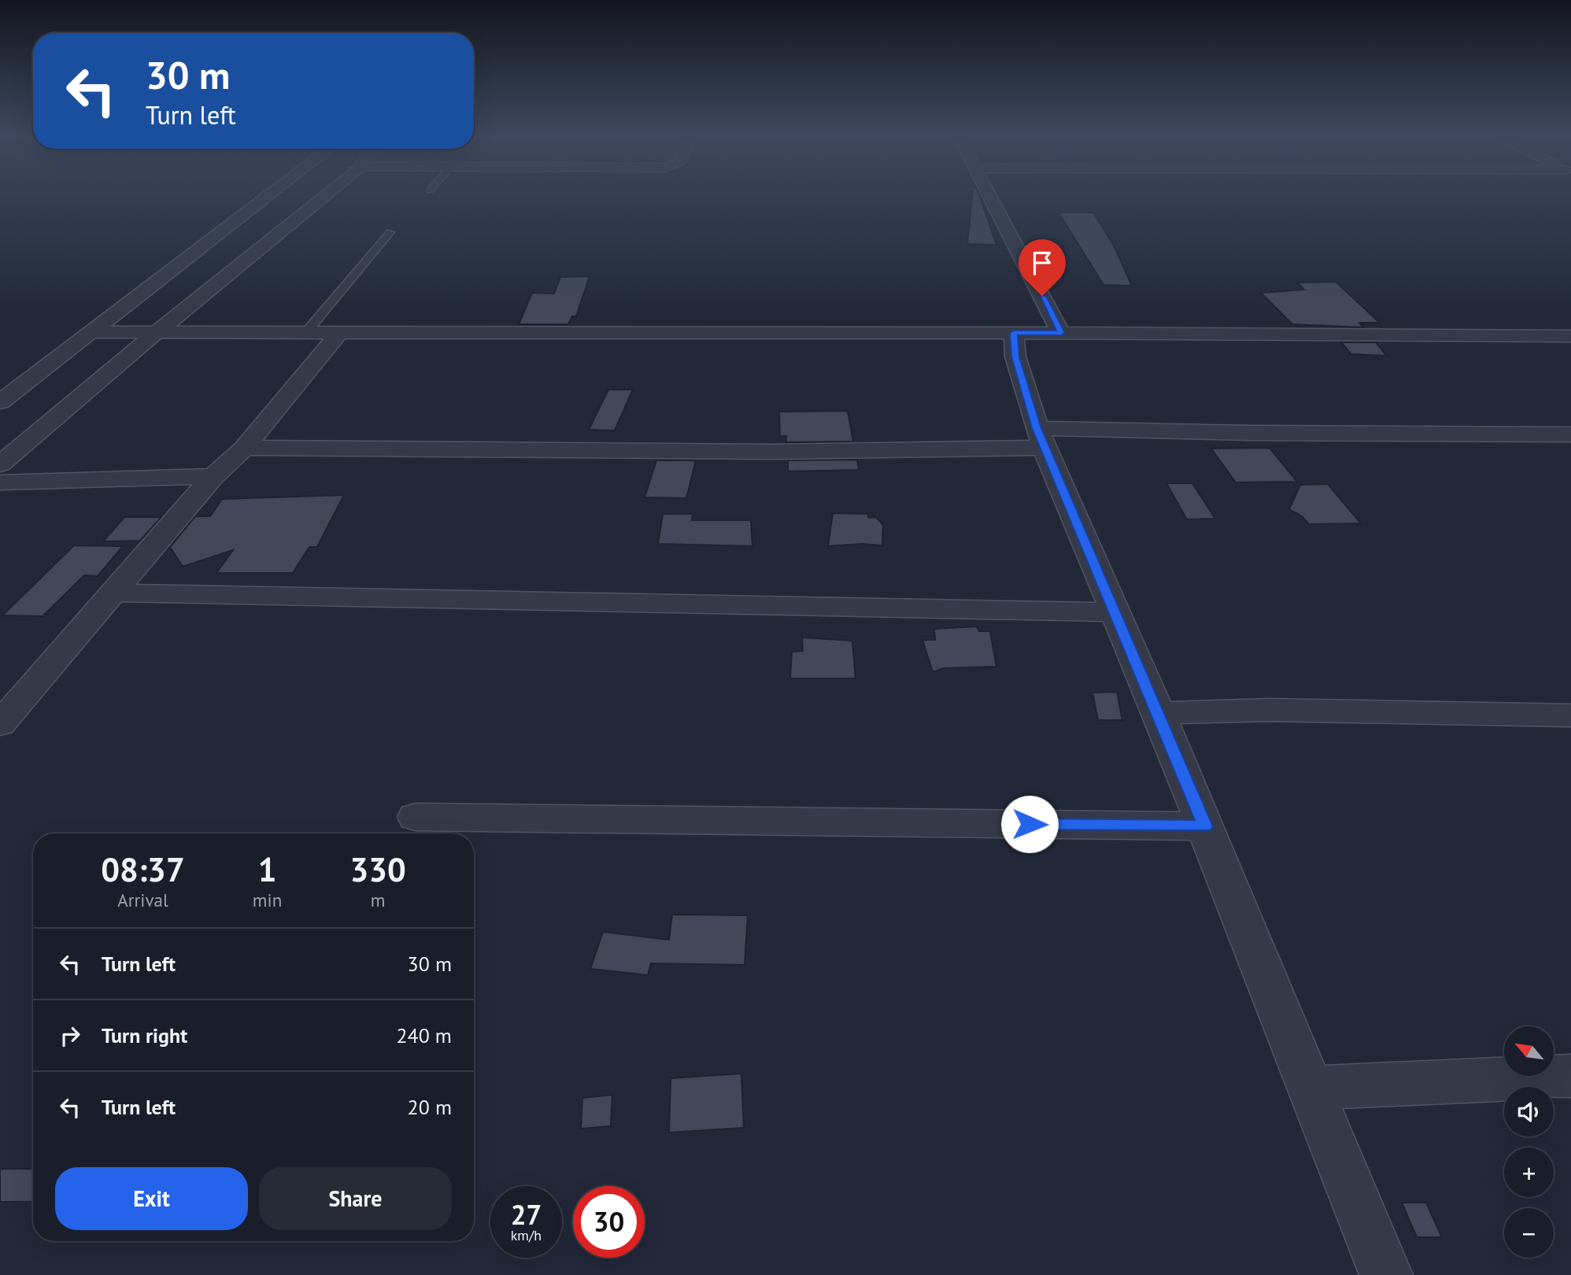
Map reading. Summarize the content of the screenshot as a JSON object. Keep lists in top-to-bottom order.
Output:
{
  "north": "top left",
  "page": {
    "turn": ["30 m", "Turn left"],
    "eta": [
      "08:37",
      "Arrival",
      "1",
      "min",
      "330",
      "m"
    ],
    "list": [
      {
        "name": "Turn left",
        "value": "30 m"
      },
      {
        "name": "Turn right",
        "value": "240 m"
      },
      {
        "name": "Turn left",
        "value": "20 m"
      }
    ],
    "map_buttons": ["+", "−"],
    "buttons": ["Exit", "Share"],
    "speed": "27 km/h",
    "limit": "30"
  }
}
